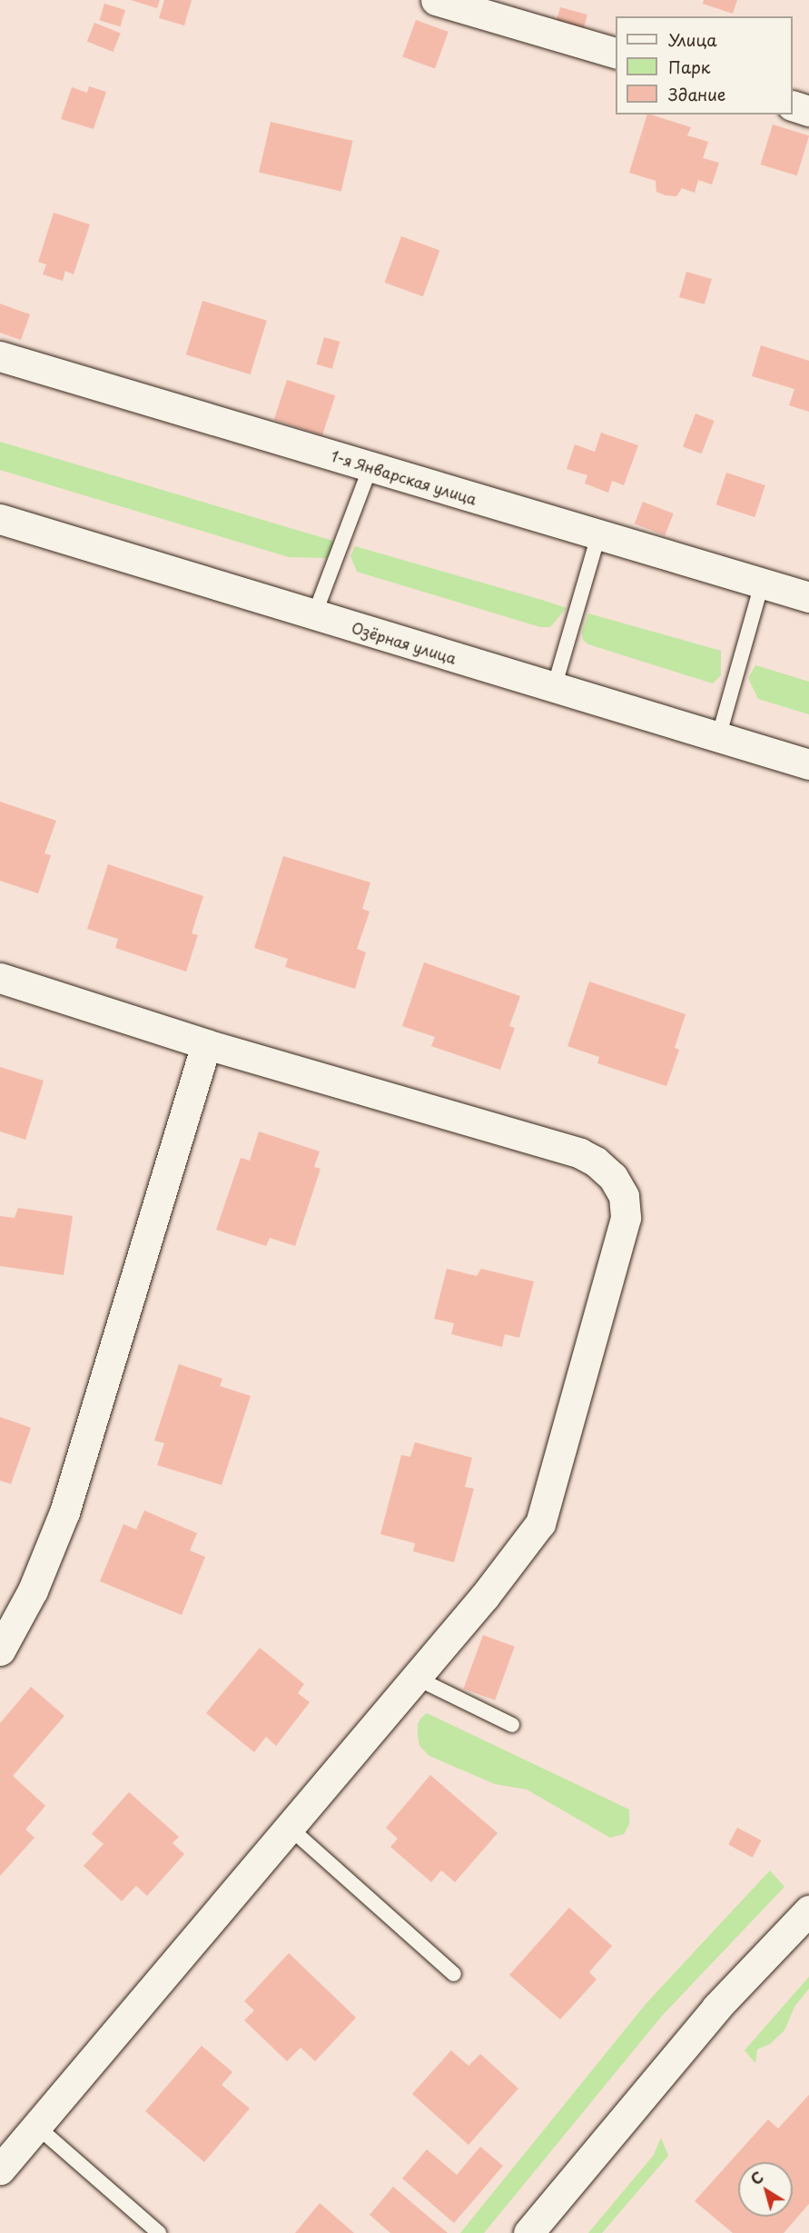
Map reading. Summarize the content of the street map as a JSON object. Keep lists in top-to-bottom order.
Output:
{
  "streets": {
    "street": ["1-я Январская улица", "Озёрная улица"]
  },
  "legend": ["Улица", "Парк", "Здание"],
  "north": "top left"
}
